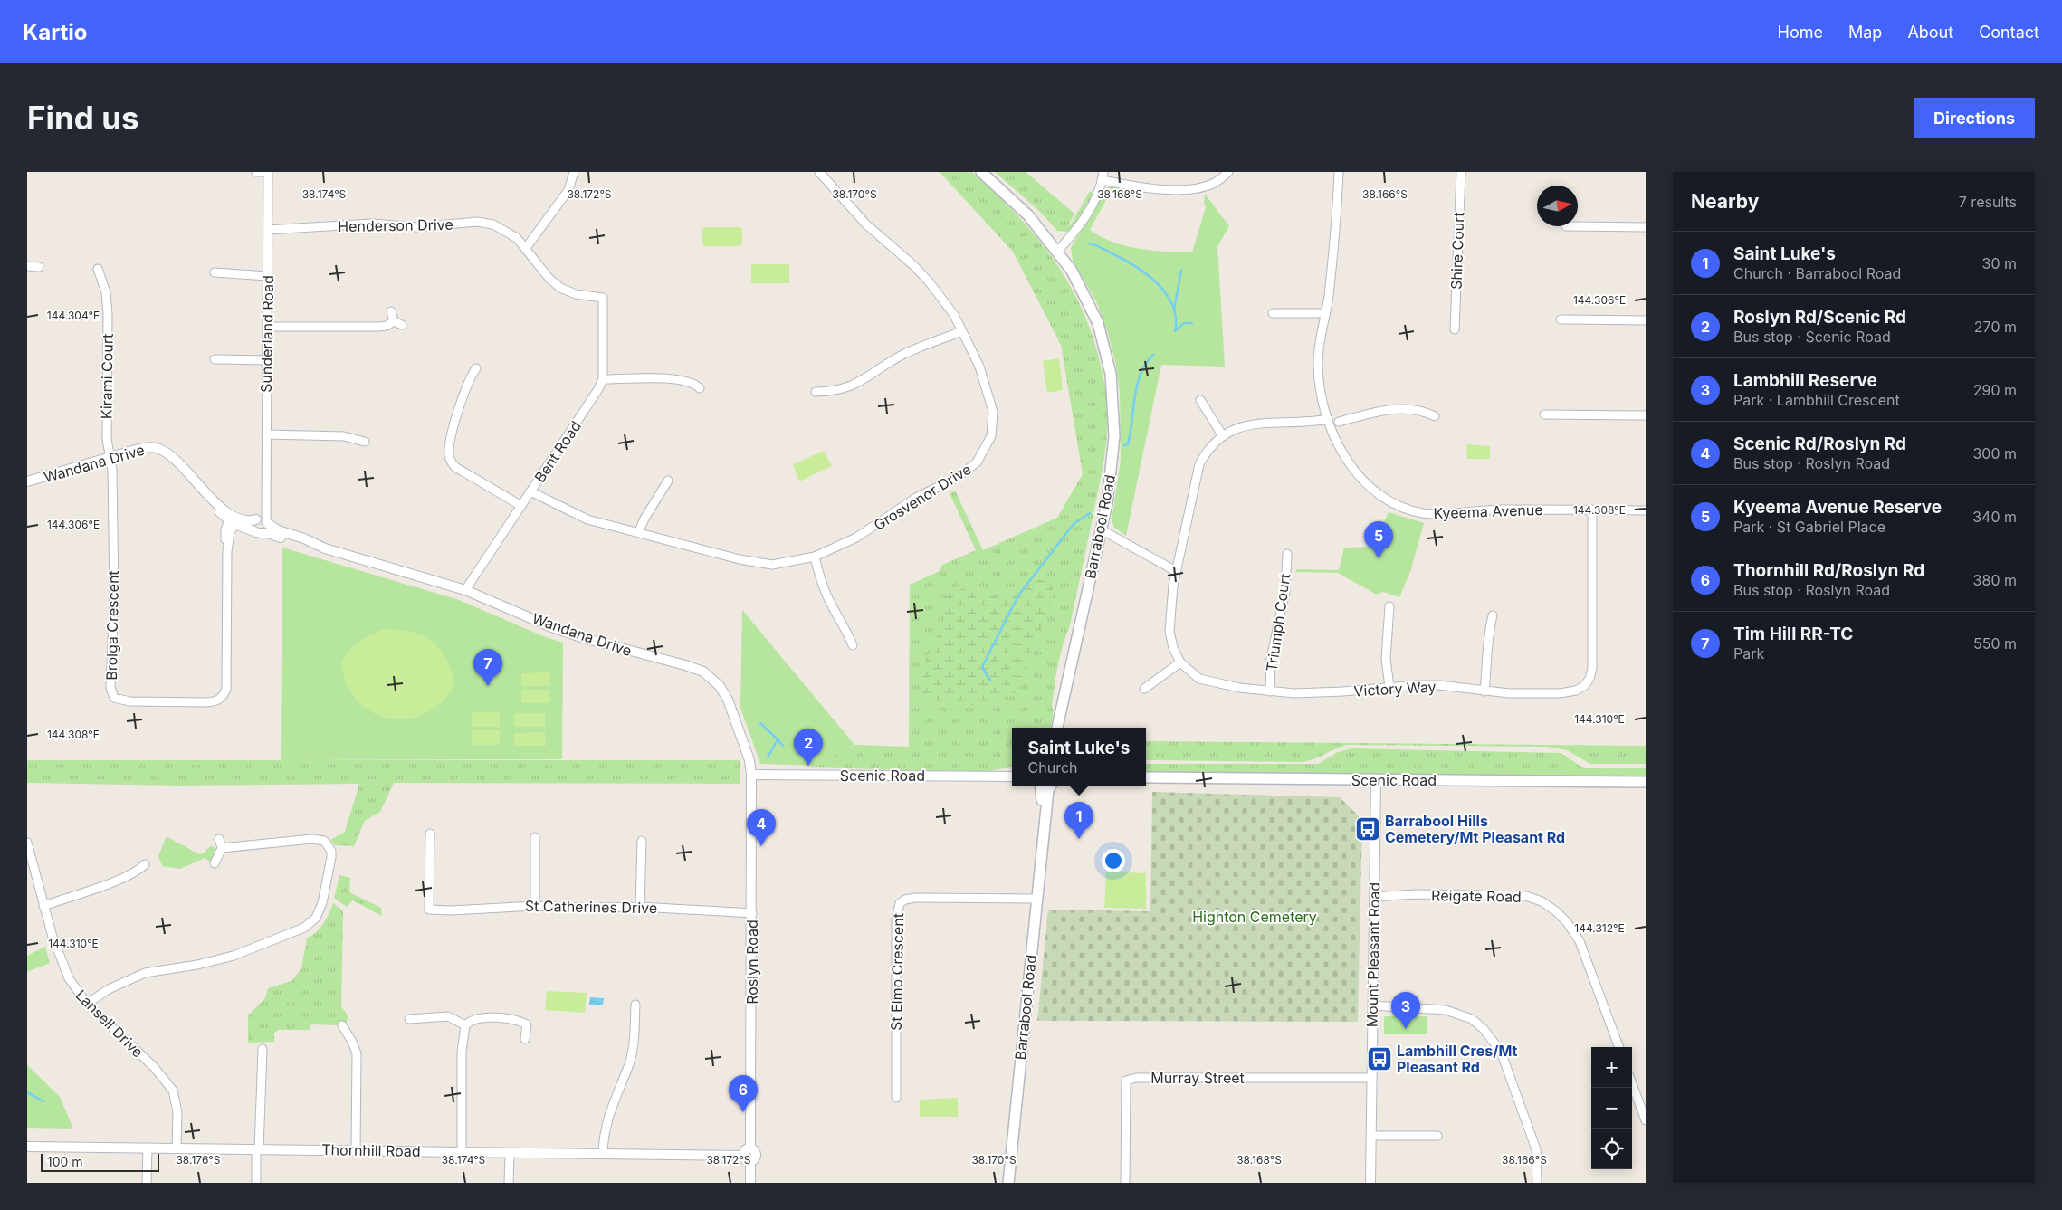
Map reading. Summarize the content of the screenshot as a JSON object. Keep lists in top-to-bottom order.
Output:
{
  "streets": {
    "main road": ["Barrabool Road", "Scenic Road"],
    "street": [
      "Henderson Drive",
      "Shire Court",
      "Sunderland Road",
      "Kirami Court",
      "Bent Road",
      "Wandana Drive",
      "Grosvenor Drive",
      "Kyeema Avenue",
      "Triumph Court",
      "Brolga Crescent",
      "Victory Way",
      "Reigate Road",
      "St Catherines Drive",
      "Mount Pleasant Road",
      "Roslyn Road",
      "St Elmo Crescent",
      "Lansell Drive",
      "Murray Street",
      "Thornhill Road"
    ]
  },
  "crossings": [
    ["Henderson Drive", "Sunderland Road"],
    ["Henderson Drive", "Bent Road"],
    ["Sunderland Road", "Wandana Drive"],
    ["Kirami Court", "Wandana Drive"],
    ["Kirami Court", "Brolga Crescent"],
    ["Bent Road", "Wandana Drive"],
    ["Bent Road", "Grosvenor Drive"],
    ["Wandana Drive", "Brolga Crescent"],
    ["Wandana Drive", "Scenic Road"],
    ["Wandana Drive", "Roslyn Road"],
    ["Kyeema Avenue", "Victory Way"],
    ["Barrabool Road", "St Elmo Crescent"],
    ["Triumph Court", "Victory Way"],
    ["Scenic Road", "Mount Pleasant Road"],
    ["Scenic Road", "Roslyn Road"],
    ["Reigate Road", "Mount Pleasant Road"],
    ["St Catherines Drive", "Roslyn Road"],
    ["Mount Pleasant Road", "Murray Street"],
    ["Roslyn Road", "Thornhill Road"],
    ["Lansell Drive", "Thornhill Road"]
  ],
  "parks": ["Highton Cemetery"],
  "places": {
    "bus stop": ["Barrabool Hills Cemetery/Mt Pleasant Rd", "Lambhill Cres/Mt Pleasant Rd"]
  },
  "scale_bar": "100 m",
  "north": "right",
  "page": {
    "header": "Kartio",
    "nav": [
      "Home",
      "Map",
      "About",
      "Contact"
    ],
    "buttons": "Directions",
    "title": "Find us",
    "heading": ["Nearby", "7 results"],
    "list": [
      {
        "mark": "1",
        "name": "Saint Luke's",
        "note": "Church · Barrabool Road",
        "value": "30 m"
      },
      {
        "mark": "2",
        "name": "Roslyn Rd/Scenic Rd",
        "note": "Bus stop · Scenic Road",
        "value": "270 m"
      },
      {
        "mark": "3",
        "name": "Lambhill Reserve",
        "note": "Park · Lambhill Crescent",
        "value": "290 m"
      },
      {
        "mark": "4",
        "name": "Scenic Rd/Roslyn Rd",
        "note": "Bus stop · Roslyn Road",
        "value": "300 m"
      },
      {
        "mark": "5",
        "name": "Kyeema Avenue Reserve",
        "note": "Park · St Gabriel Place",
        "value": "340 m"
      },
      {
        "mark": "6",
        "name": "Thornhill Rd/Roslyn Rd",
        "note": "Bus stop · Roslyn Road",
        "value": "380 m"
      },
      {
        "mark": "7",
        "name": "Tim Hill RR-TC",
        "note": "Park",
        "value": "550 m"
      }
    ],
    "pins": [
      "5",
      "7",
      "2",
      "1",
      "4",
      "3",
      "6"
    ],
    "popup": ["Saint Luke's", "Church"],
    "map_buttons": ["+", "−"],
    "scale": "100 m"
  },
  "coordinates": [
    "38.174°S",
    "38.172°S",
    "38.170°S",
    "38.168°S",
    "38.166°S",
    "144.306°E",
    "144.304°E",
    "144.308°E",
    "144.310°E",
    "144.312°E",
    "38.176°S"
  ]
}
